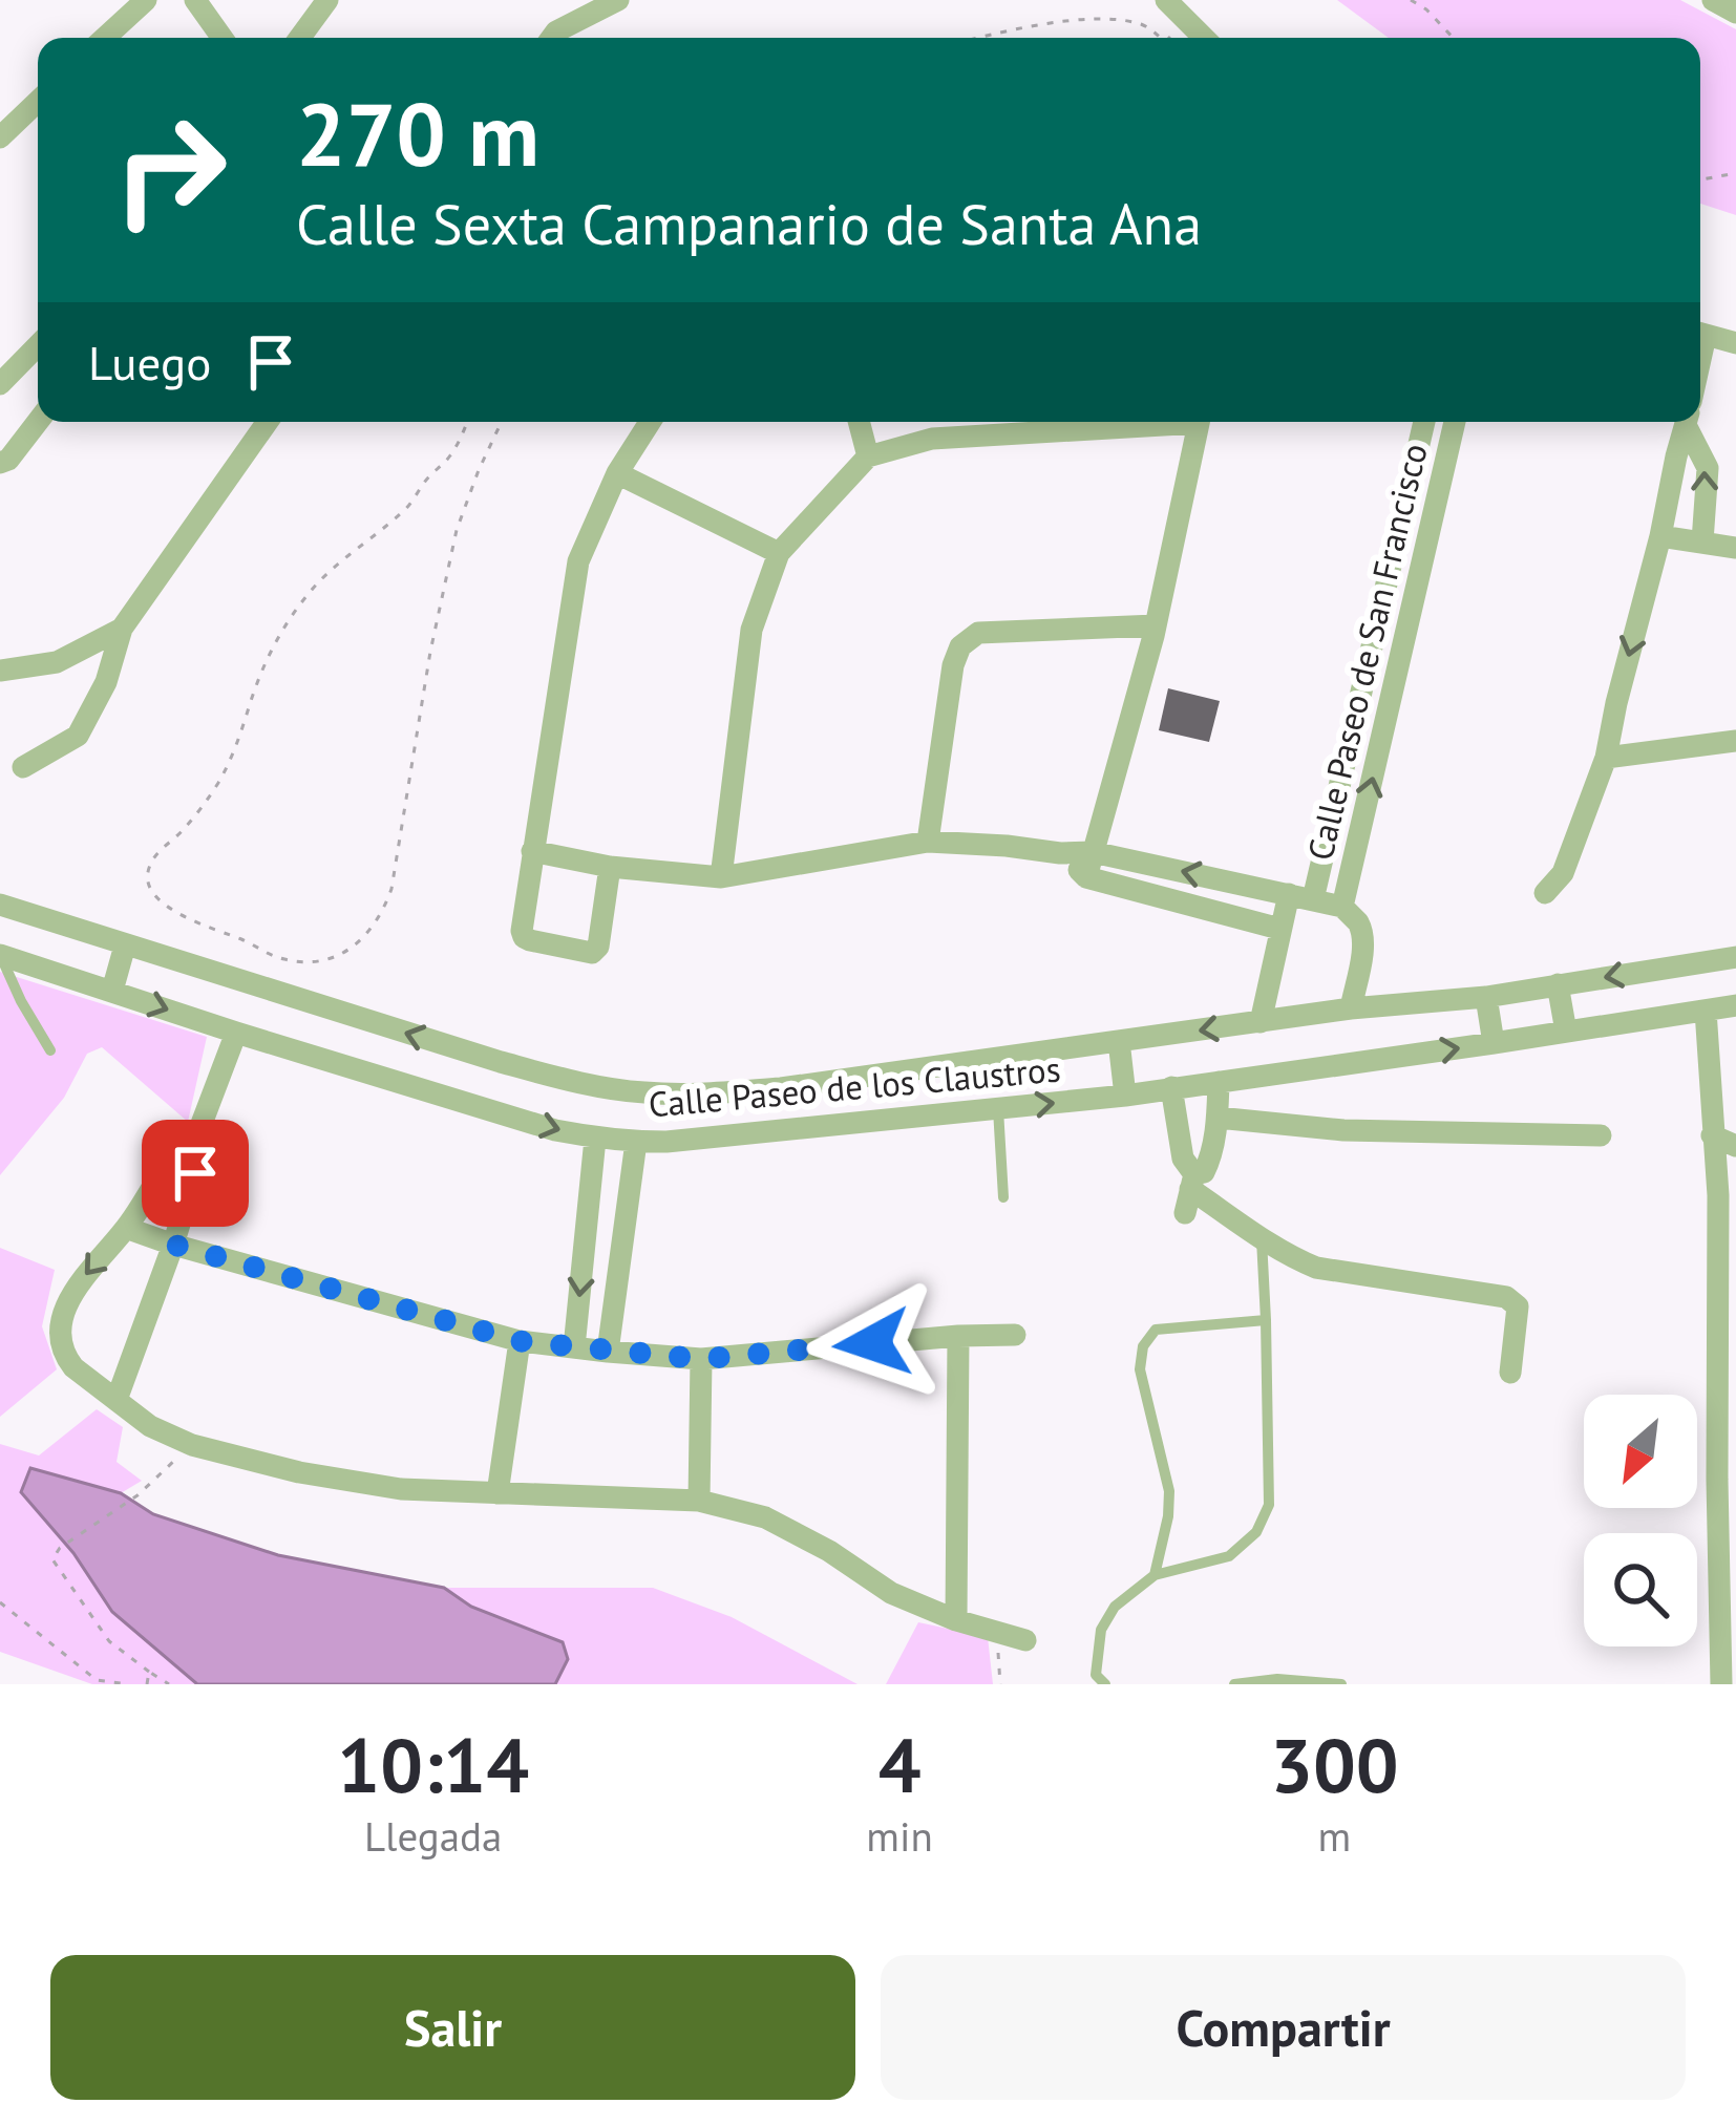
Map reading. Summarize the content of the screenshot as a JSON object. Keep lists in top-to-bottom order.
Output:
{
  "streets": {
    "street": ["Calle Paseo de San Francisco", "Calle Paseo de los Claustros"]
  },
  "crossings": [
    ["Calle Paseo de San Francisco", "Calle Paseo de los Claustros"]
  ],
  "north": "bottom left",
  "page": {
    "turn": ["270 m", "Calle Sexta Campanario de Santa Ana"],
    "then": "Luego",
    "eta": [
      "10:14",
      "Llegada",
      "4",
      "min",
      "300",
      "m"
    ],
    "buttons": ["Salir", "Compartir"]
  }
}
